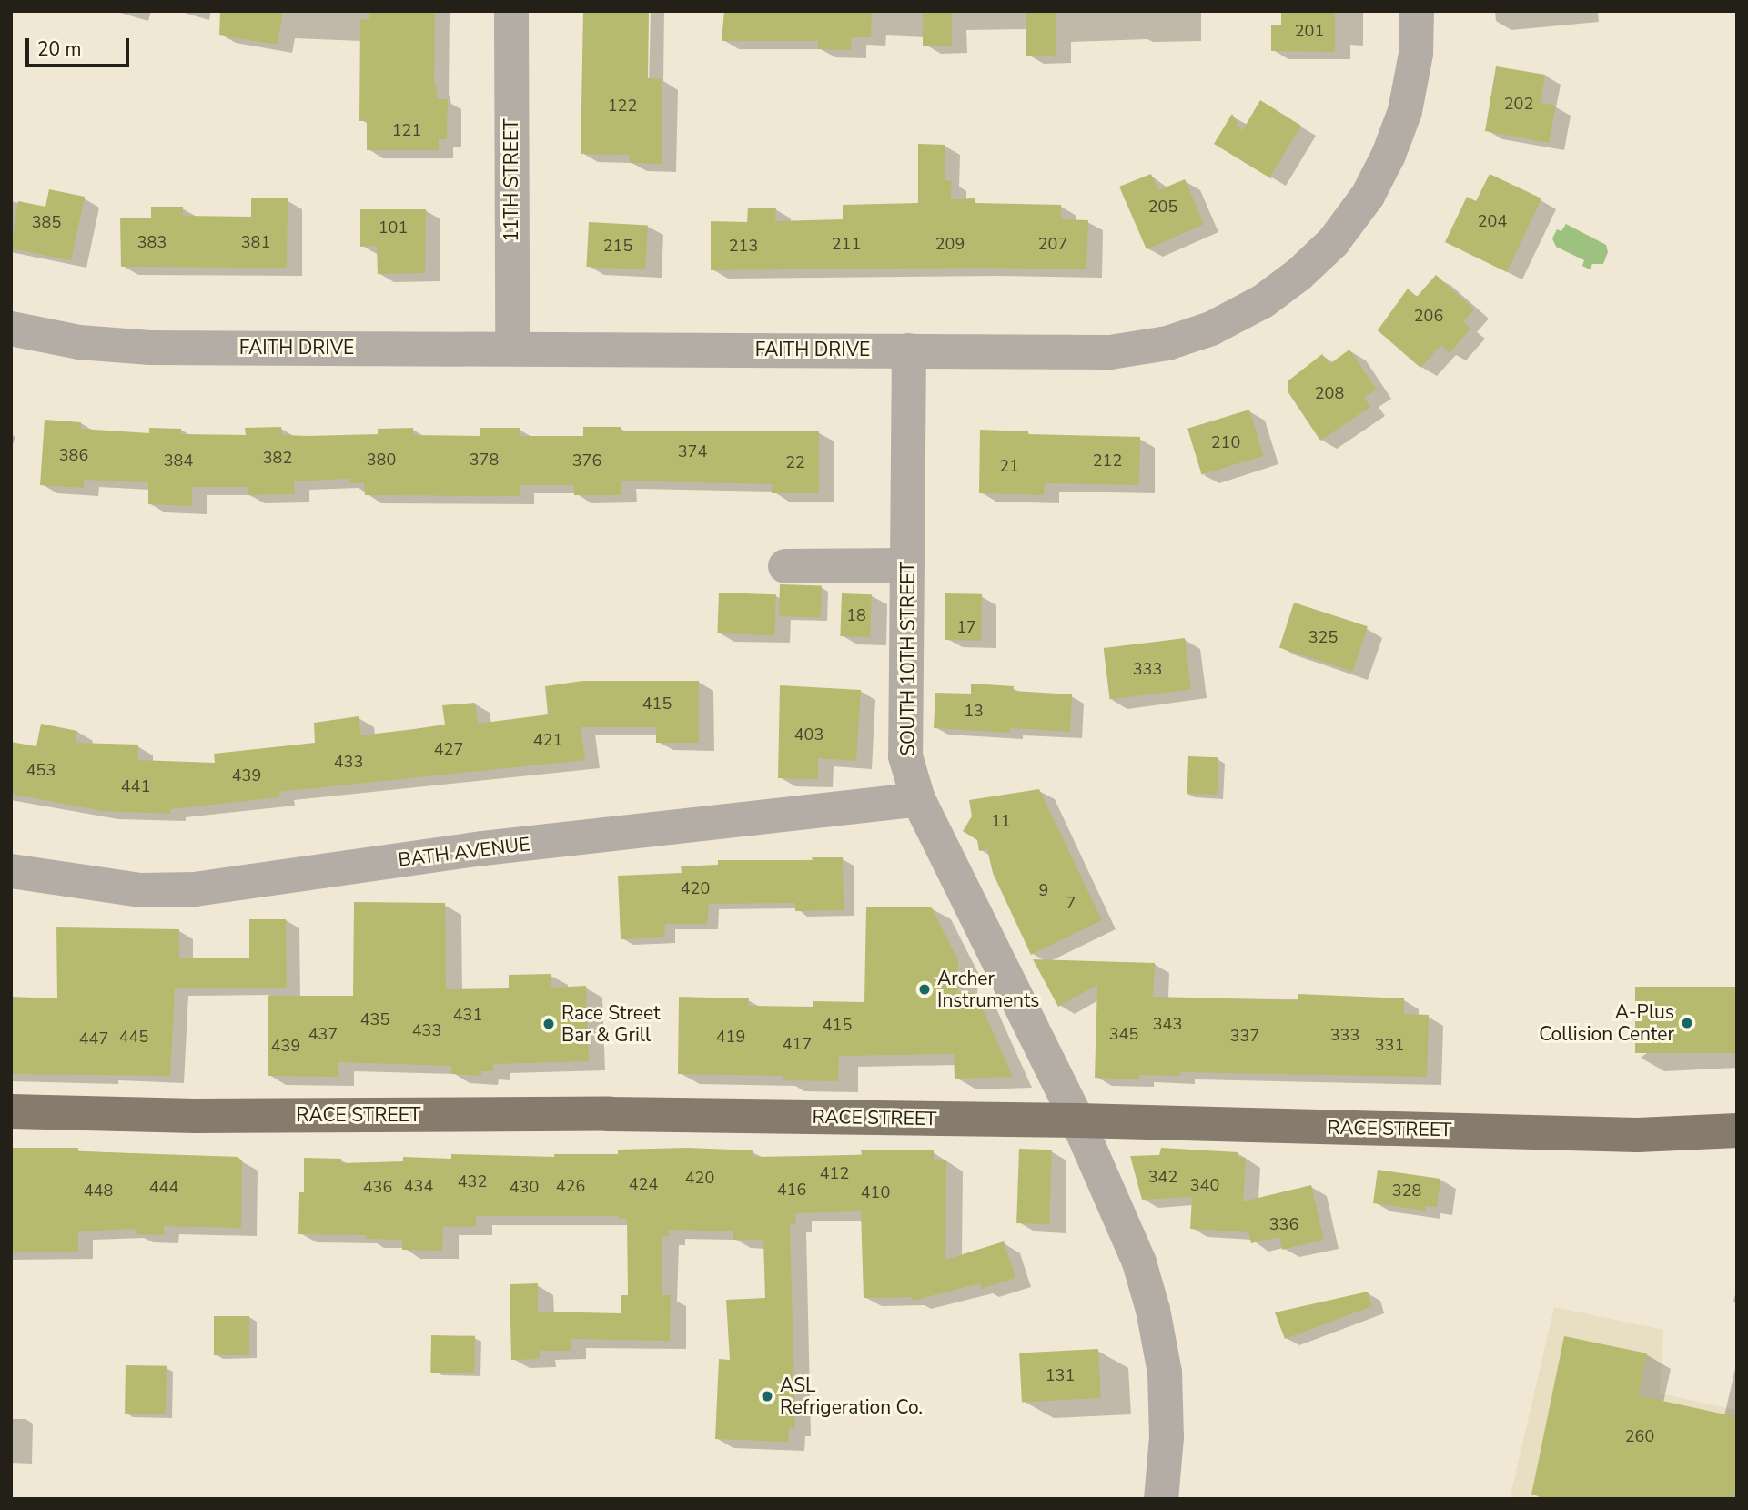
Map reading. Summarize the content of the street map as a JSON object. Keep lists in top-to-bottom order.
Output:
{
  "streets": {
    "main road": ["RACE STREET"],
    "street": [
      "11TH STREET",
      "FAITH DRIVE",
      "SOUTH 10TH STREET",
      "BATH AVENUE"
    ]
  },
  "crossings": [
    ["11TH STREET", "FAITH DRIVE"],
    ["FAITH DRIVE", "SOUTH 10TH STREET"],
    ["SOUTH 10TH STREET", "BATH AVENUE"],
    ["SOUTH 10TH STREET", "RACE STREET"]
  ],
  "places": [
    "Archer Instruments",
    "A-Plus Collision Center",
    "Race Street Bar & Grill",
    "ASL Refrigeration Co."
  ],
  "house_numbers": [
    "201",
    "202",
    "122",
    "121",
    "205",
    "204",
    "385",
    "101",
    "383",
    "381",
    "211",
    "209",
    "207",
    "215",
    "213",
    "206",
    "208",
    "210",
    "374",
    "386",
    "382",
    "380",
    "378",
    "384",
    "376",
    "212",
    "22",
    "21",
    "18",
    "17",
    "325",
    "333",
    "415",
    "13",
    "403",
    "421",
    "427",
    "433",
    "453",
    "439",
    "441",
    "11",
    "420",
    "9",
    "7",
    "431",
    "435",
    "343",
    "415",
    "433",
    "437",
    "345",
    "333",
    "337",
    "445",
    "419",
    "447",
    "417",
    "331",
    "439",
    "412",
    "342",
    "420",
    "432",
    "424",
    "340",
    "434",
    "426",
    "444",
    "436",
    "430",
    "416",
    "448",
    "328",
    "410",
    "336",
    "131",
    "260"
  ],
  "scale_bar": "20 m"
}
